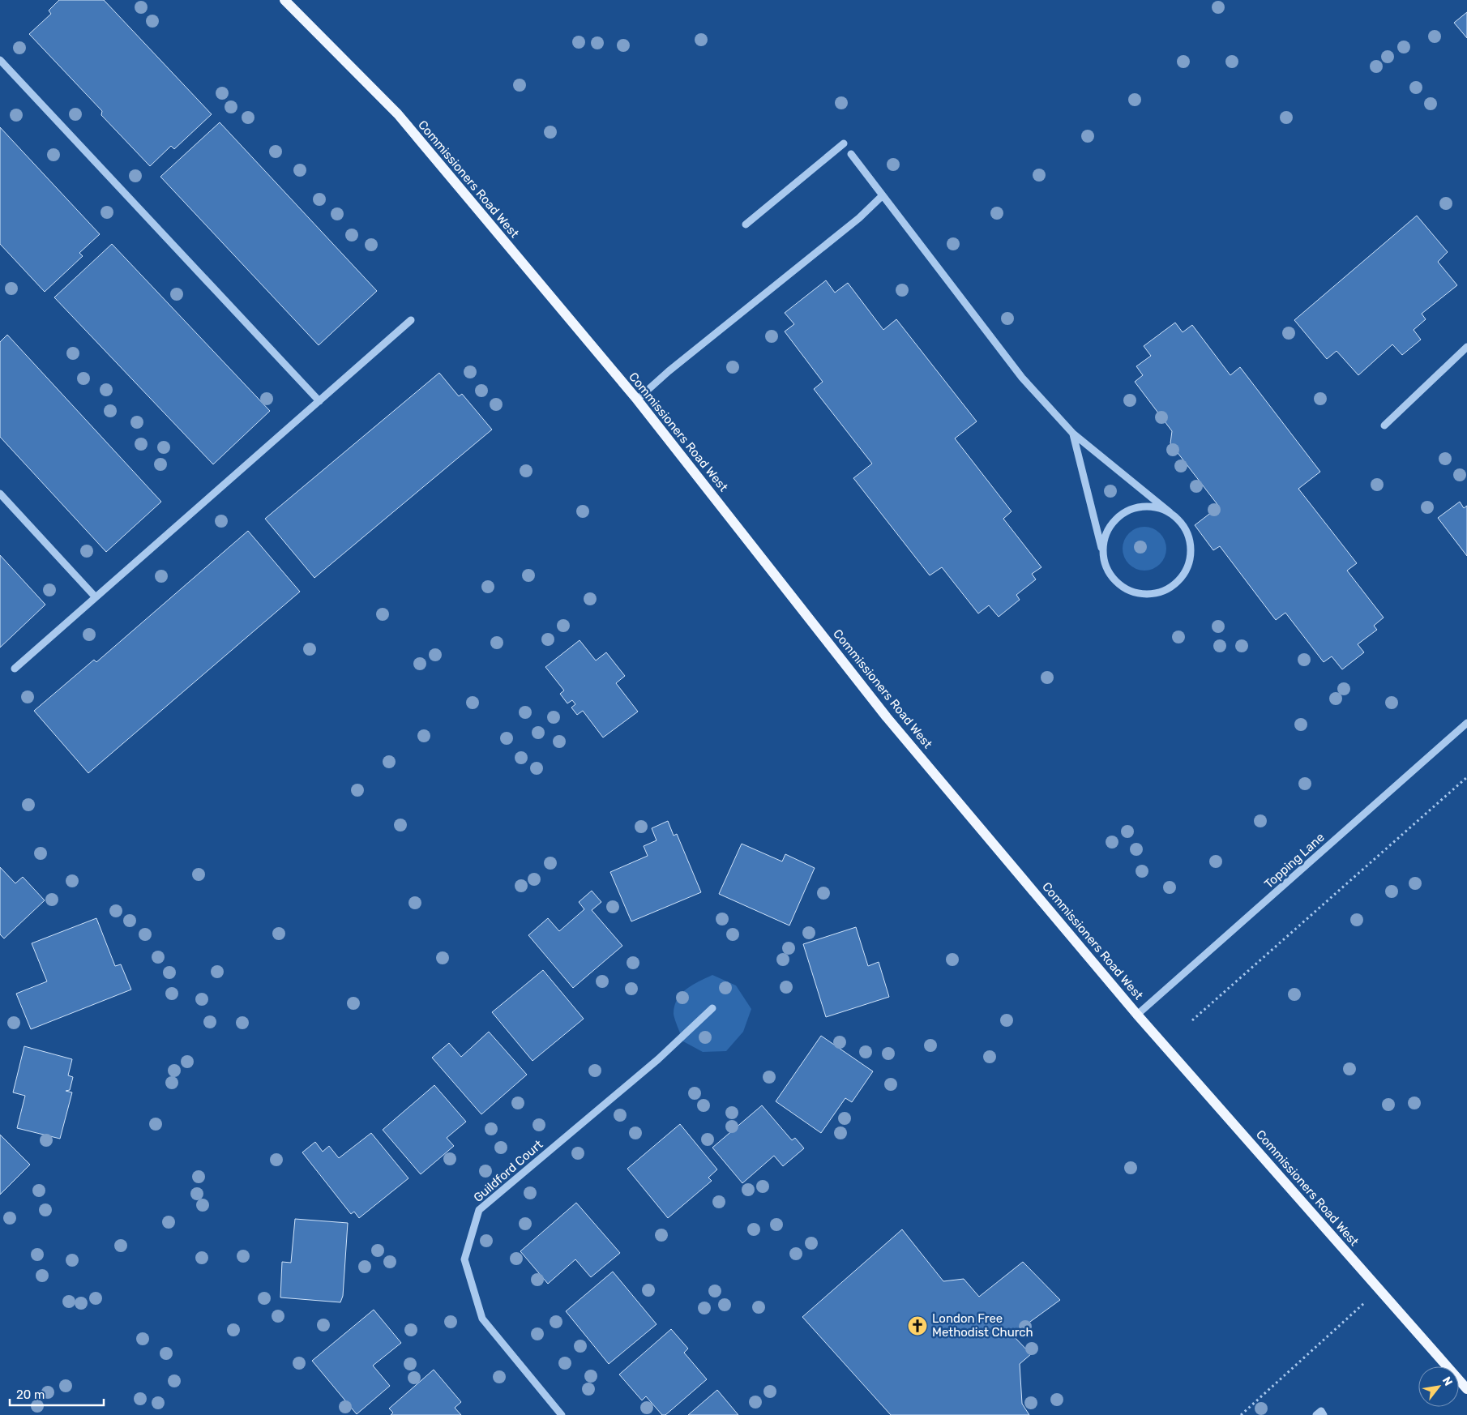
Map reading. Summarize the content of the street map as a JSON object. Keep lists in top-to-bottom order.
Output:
{
  "streets": {
    "main road": ["Commissioners Road West"],
    "street": ["Topping Lane", "Guildford Court"]
  },
  "crossings": [
    ["Commissioners Road West", "Topping Lane"]
  ],
  "places": {
    "church": ["London Free Methodist Church"]
  },
  "scale_bar": "20 m",
  "north": "top right"
}
